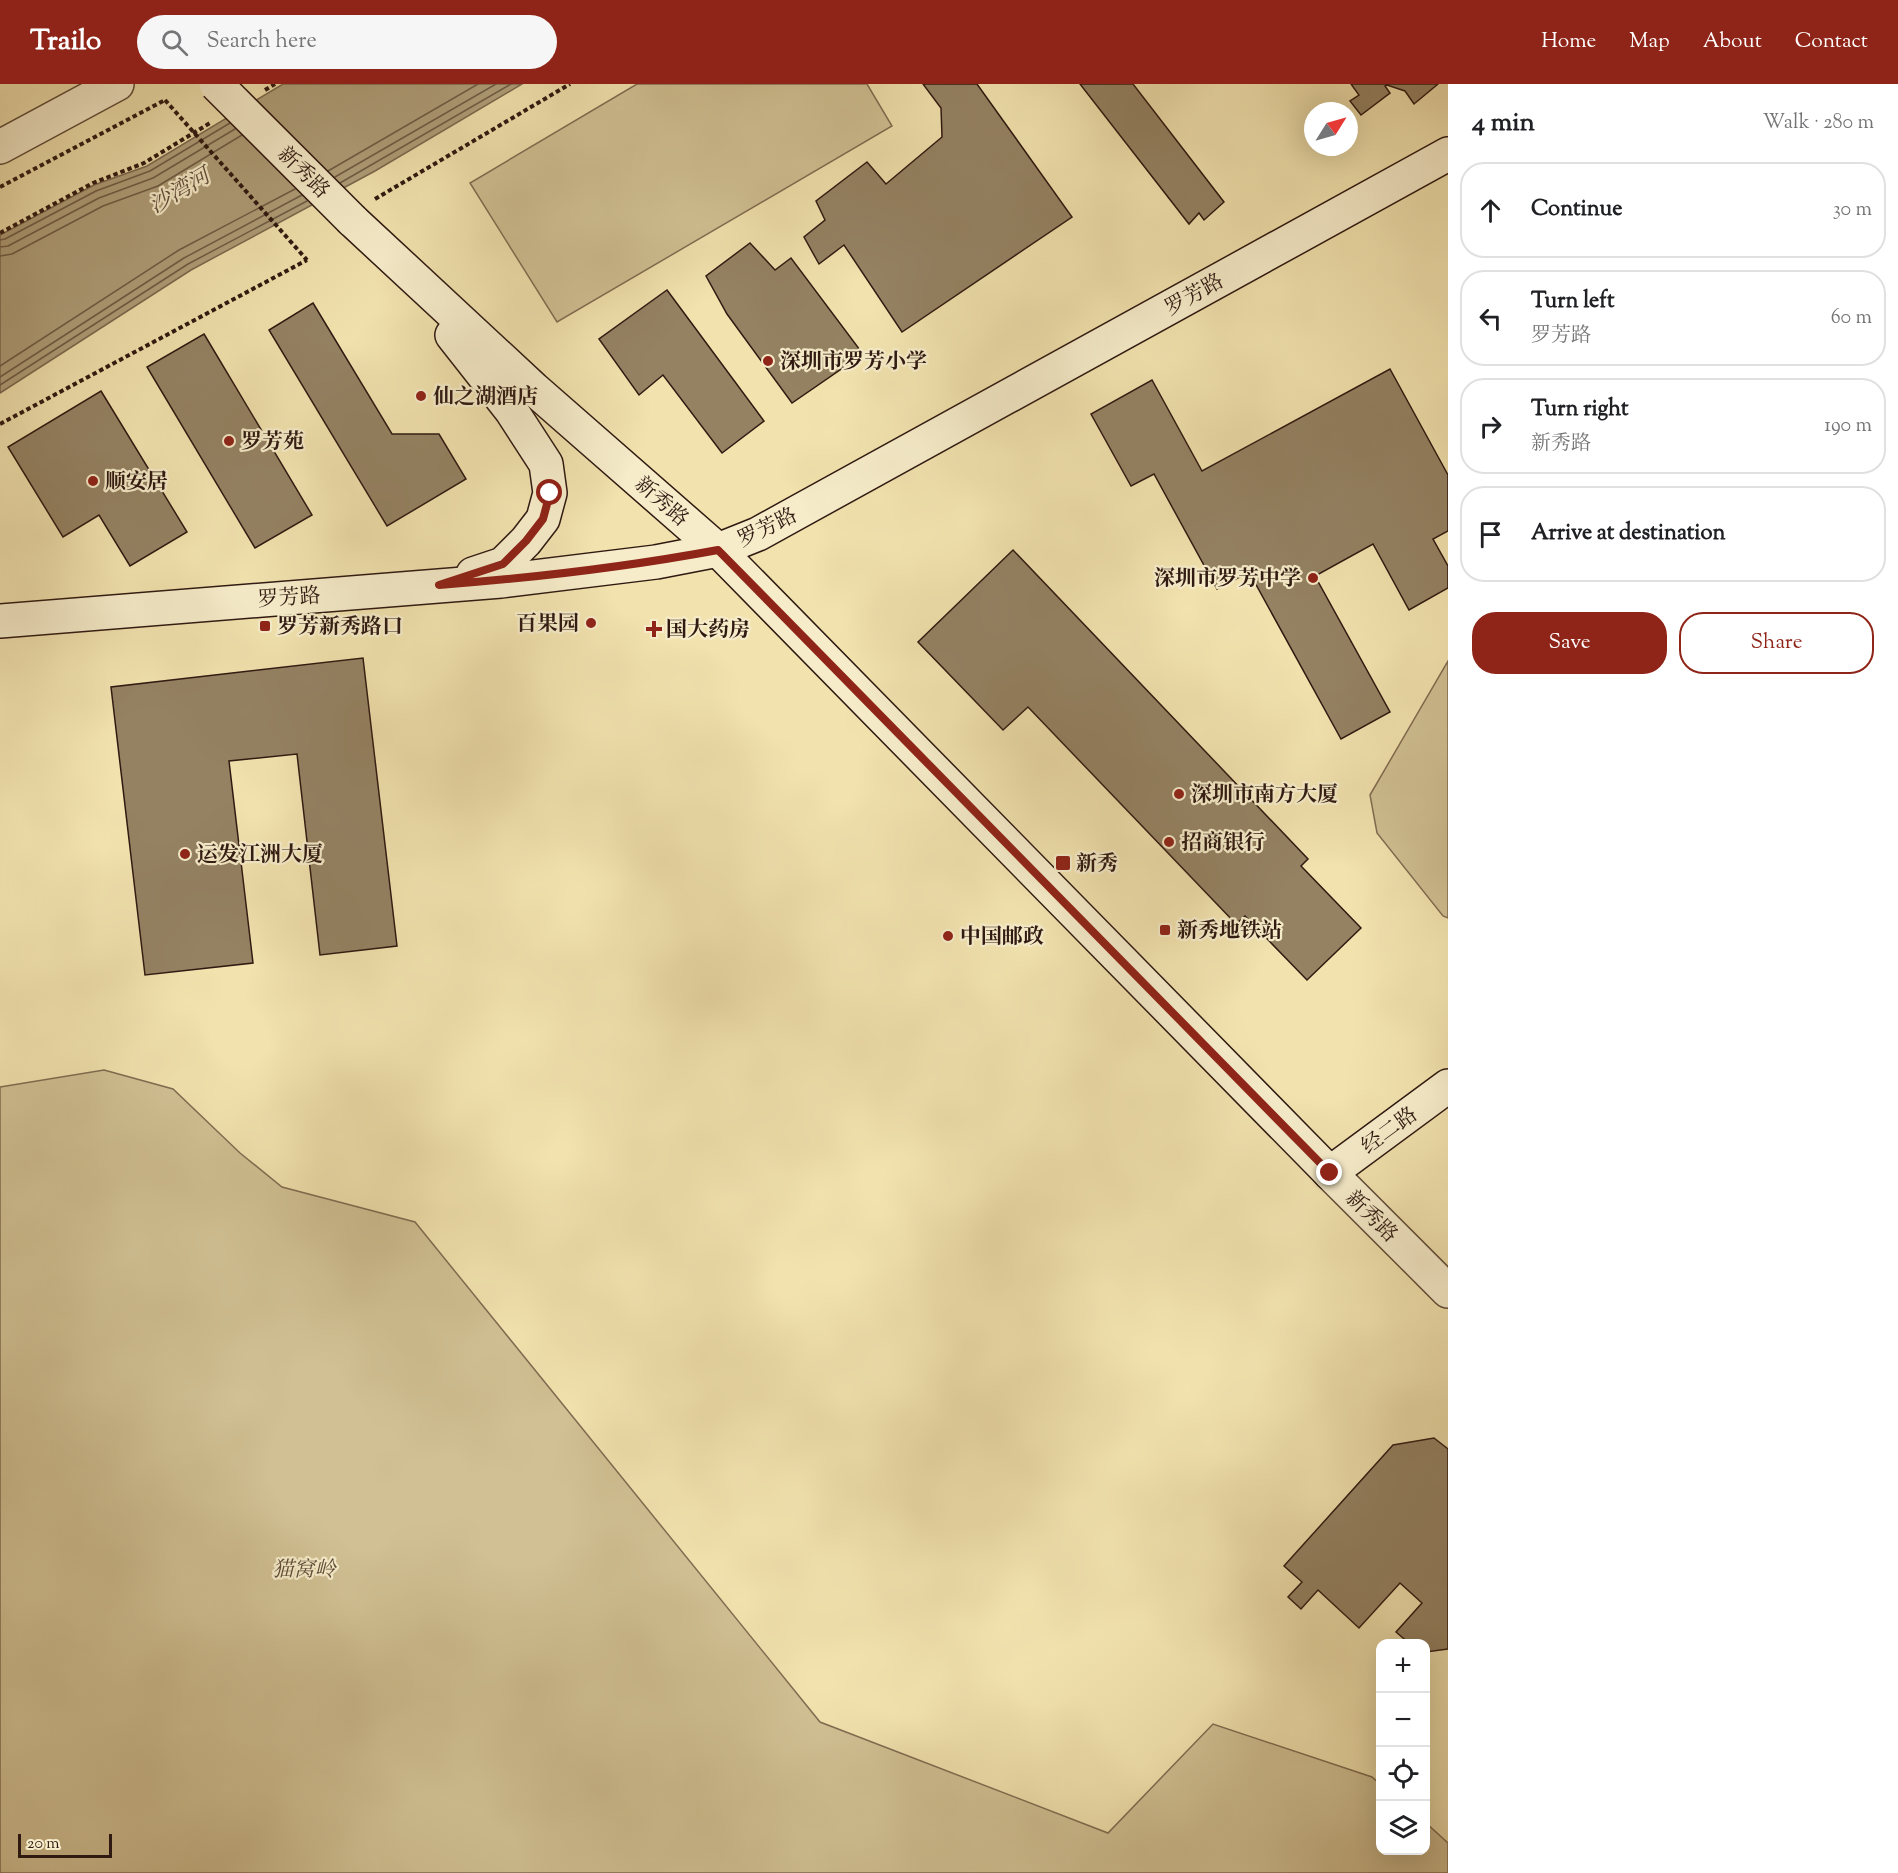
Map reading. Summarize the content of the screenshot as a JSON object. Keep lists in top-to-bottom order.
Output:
{
  "streets": {
    "main road": ["新秀路", "罗芳路", "经二路"]
  },
  "crossings": [
    ["新秀路", "罗芳路"],
    ["新秀路", "经二路"]
  ],
  "water": ["沙湾河"],
  "parks": ["猫窝岭"],
  "places": {
    "other": [
      "深圳市罗芳小学",
      "仙之湖酒店",
      "罗芳苑",
      "顺安居",
      "深圳市罗芳中学",
      "百果园",
      "深圳市南方大厦",
      "招商银行",
      "运发江洲大厦",
      "中国邮政"
    ],
    "transit": ["罗芳新秀路口", "新秀", "新秀地铁站"],
    "health": ["国大药房"]
  },
  "scale_bar": "20 m",
  "north": "top right",
  "page": {
    "header": "Trailo",
    "search": "Search here",
    "nav": [
      "Home",
      "Map",
      "About",
      "Contact"
    ],
    "heading": ["4 min", "Walk · 280 m"],
    "list": [
      ["Continue", "30 m"],
      ["Turn left", "罗芳路", "60 m"],
      ["Turn right", "新秀路", "190 m"],
      "Arrive at destination"
    ],
    "buttons": ["Save", "Share"],
    "map_buttons": ["+", "−"],
    "scale": "20 m"
  }
}
